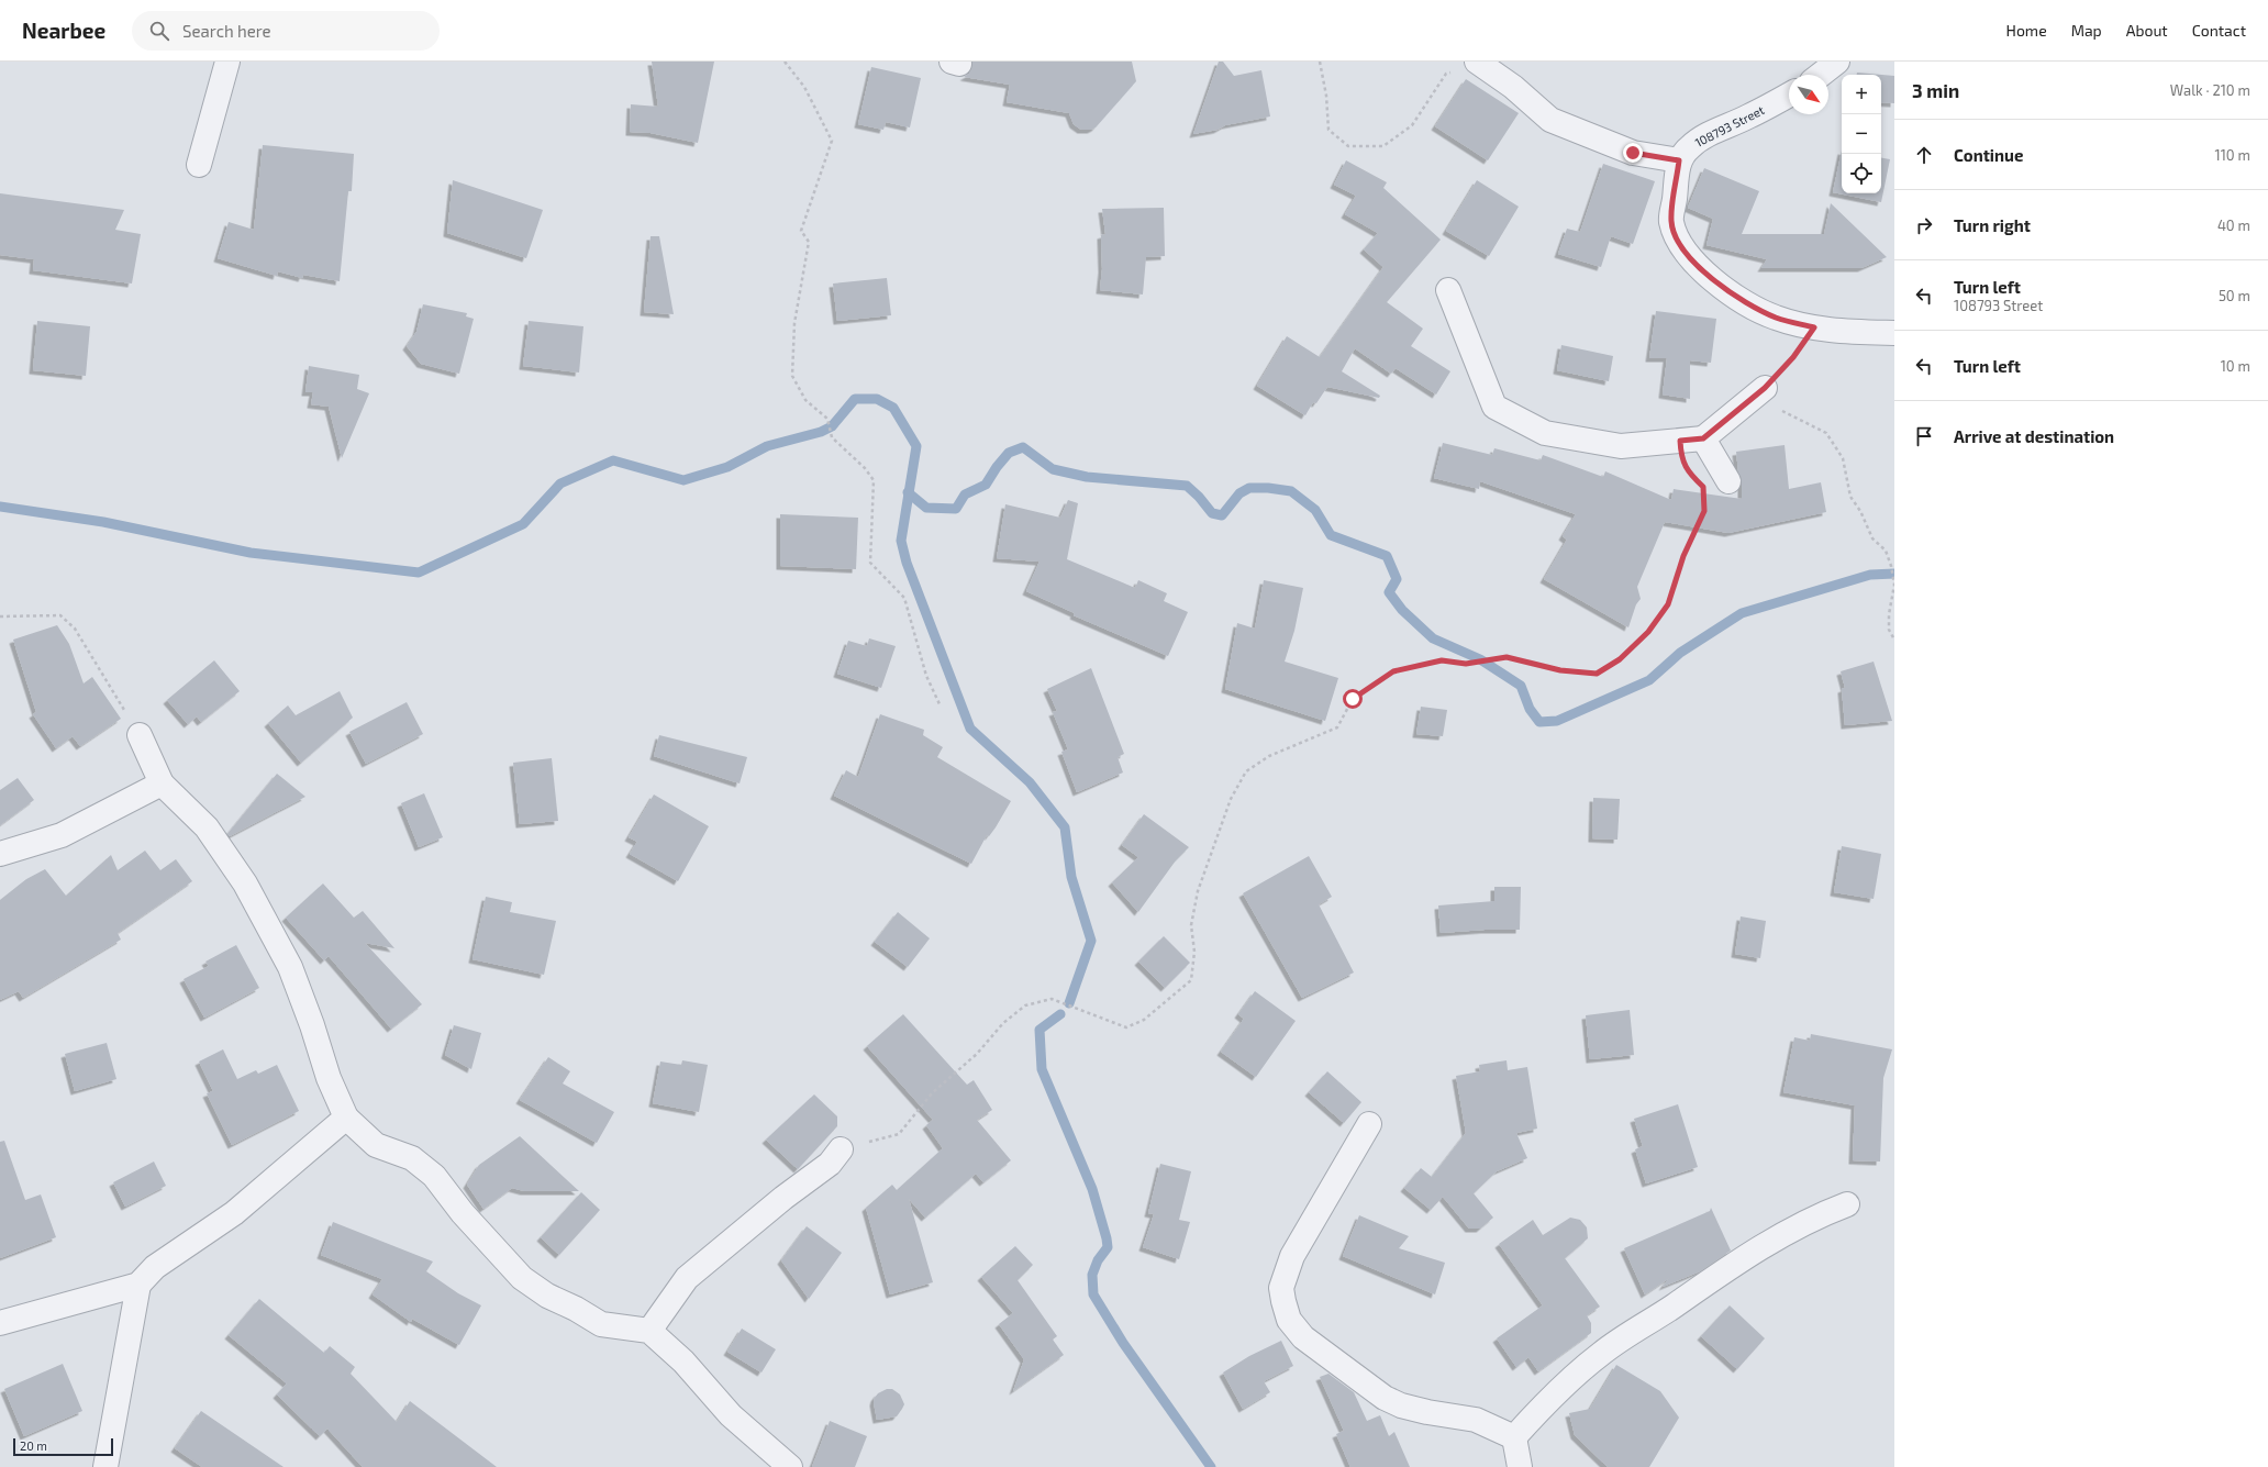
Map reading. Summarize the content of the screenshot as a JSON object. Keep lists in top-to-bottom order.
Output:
{
  "streets": {
    "street": ["108793 Street"]
  },
  "scale_bar": "20 m",
  "north": "bottom right",
  "page": {
    "header": "Nearbee",
    "search": "Search here",
    "nav": [
      "Home",
      "Map",
      "About",
      "Contact"
    ],
    "heading": ["3 min", "Walk · 210 m"],
    "map_buttons": ["+", "−"],
    "list": [
      ["Continue", "110 m"],
      ["Turn right", "40 m"],
      ["Turn left", "108793 Street", "50 m"],
      ["Turn left", "10 m"],
      "Arrive at destination"
    ],
    "scale": "20 m"
  }
}
